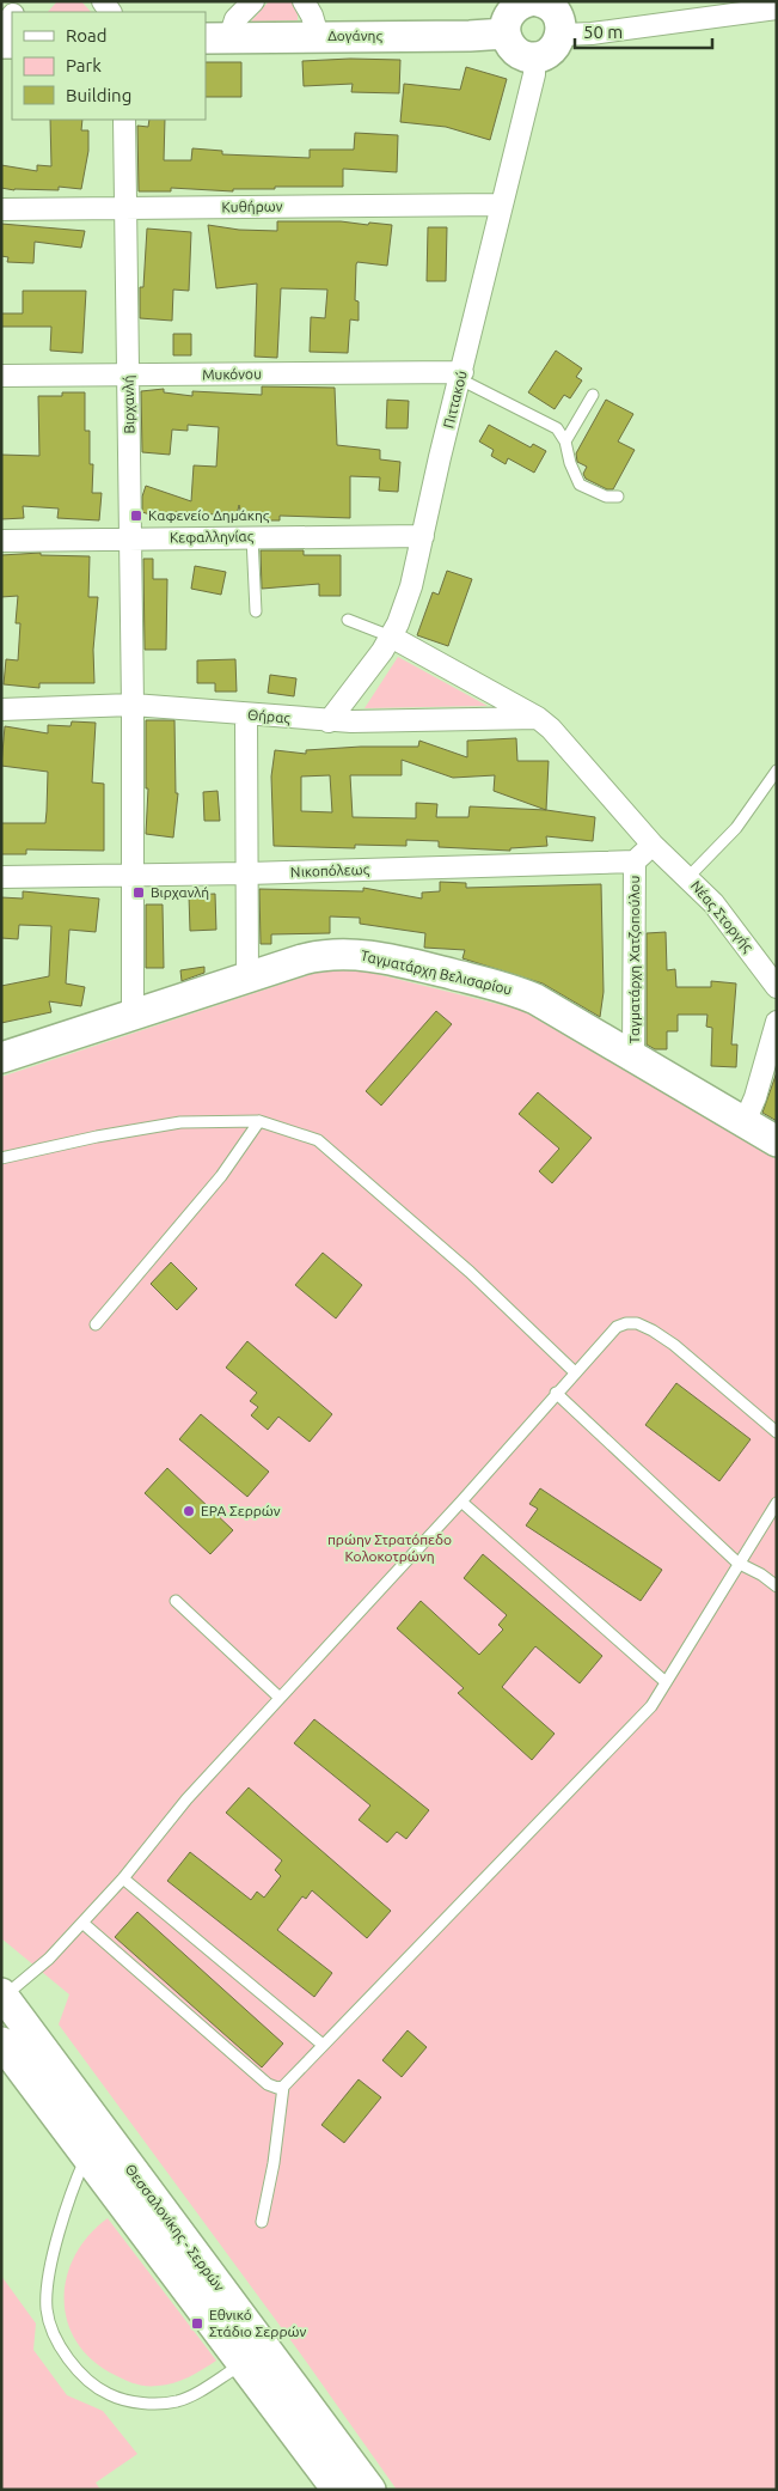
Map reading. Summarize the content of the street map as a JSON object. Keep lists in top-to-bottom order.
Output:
{
  "streets": {
    "street": [
      "Δογάνης",
      "Κυθήρων",
      "Μυκόνου",
      "Πιττακού",
      "Βιρχανλή",
      "Κεφαλληνίας",
      "Θήρας",
      "Νικοπόλεως",
      "Νέας Στοργής",
      "Ταγματάρχη Χατζοπούλου",
      "Ταγματάρχη Βελισαρίου",
      "Θεσσαλονίκης - Σερρών"
    ]
  },
  "crossings": [
    ["Δογάνης", "Πιττακού"],
    ["Κυθήρων", "Πιττακού"],
    ["Κυθήρων", "Βιρχανλή"],
    ["Μυκόνου", "Πιττακού"],
    ["Μυκόνου", "Βιρχανλή"],
    ["Πιττακού", "Κεφαλληνίας"],
    ["Πιττακού", "Θήρας"],
    ["Βιρχανλή", "Κεφαλληνίας"],
    ["Βιρχανλή", "Θήρας"],
    ["Βιρχανλή", "Νικοπόλεως"],
    ["Βιρχανλή", "Ταγματάρχη Βελισαρίου"],
    ["Νικοπόλεως", "Ταγματάρχη Χατζοπούλου"],
    ["Ταγματάρχη Χατζοπούλου", "Ταγματάρχη Βελισαρίου"]
  ],
  "parks": ["πρώην Στρατόπεδο Κολοκοτρώνη"],
  "places": {
    "transit": ["Καφενείο Δημάκης", "Βιρχανλή", "Εθνικό Στάδιο Σερρών"],
    "other": ["ΕΡΑ Σερρών"]
  },
  "legend": ["Road", "Park", "Building"],
  "scale_bar": "50 m"
}
